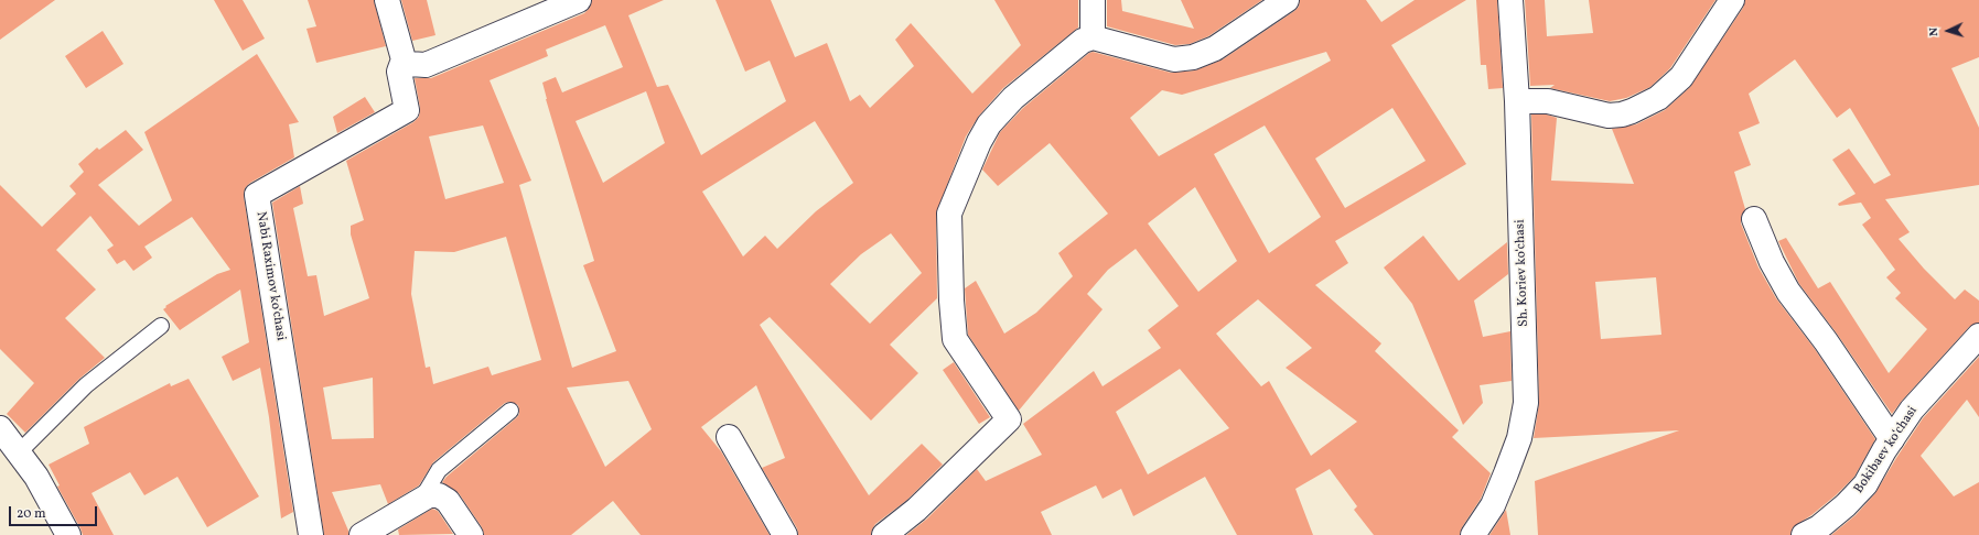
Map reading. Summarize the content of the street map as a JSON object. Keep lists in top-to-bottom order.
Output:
{
  "streets": {
    "street": ["Sh. Koriev koʻchasi", "Nabi Raximov koʻchasi", "Bokibaev koʻchasi"]
  },
  "scale_bar": "20 m",
  "north": "left"
}
